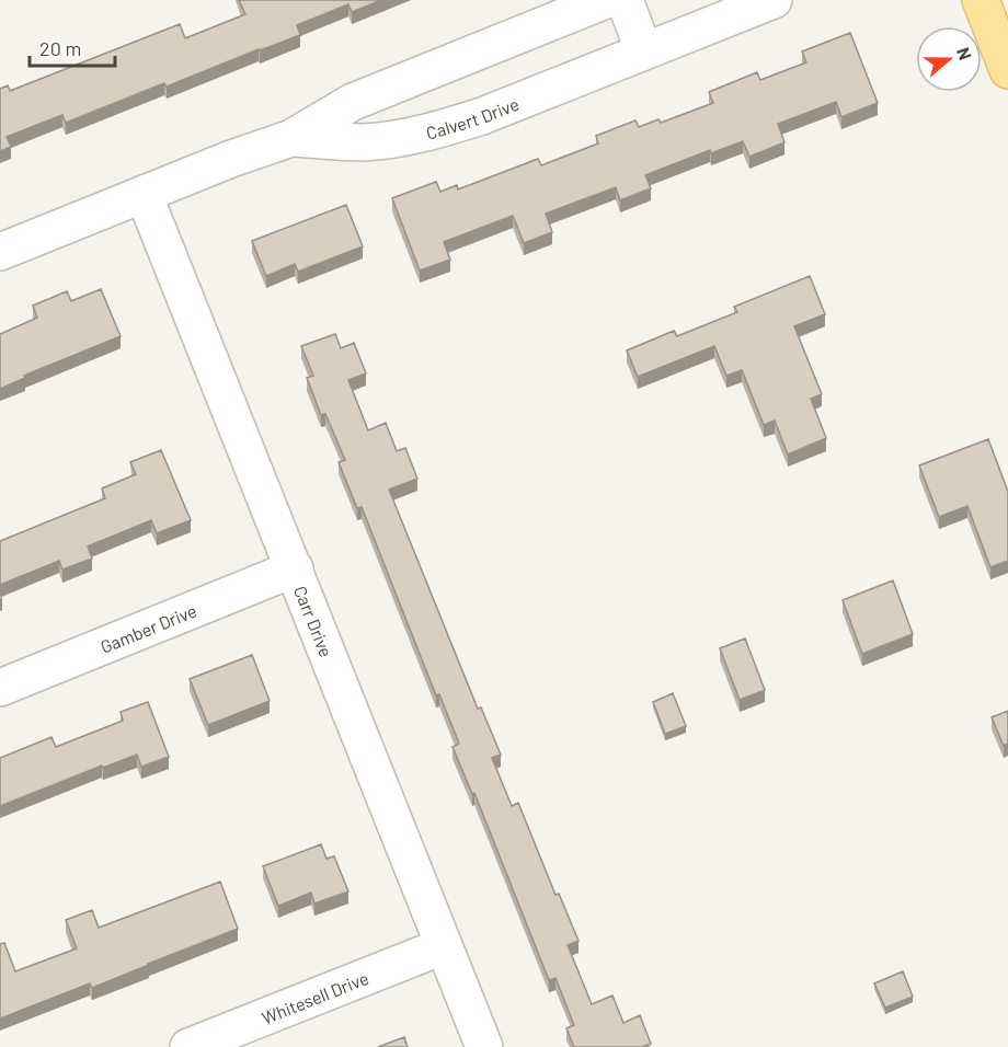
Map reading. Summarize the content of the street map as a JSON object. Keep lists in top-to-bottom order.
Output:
{
  "streets": {
    "street": [
      "Calvert Drive",
      "Carr Drive",
      "Gamber Drive",
      "Whitesell Drive"
    ]
  },
  "crossings": [
    ["Calvert Drive", "Carr Drive"],
    ["Carr Drive", "Gamber Drive"],
    ["Carr Drive", "Whitesell Drive"]
  ],
  "scale_bar": "20 m",
  "north": "right"
}
